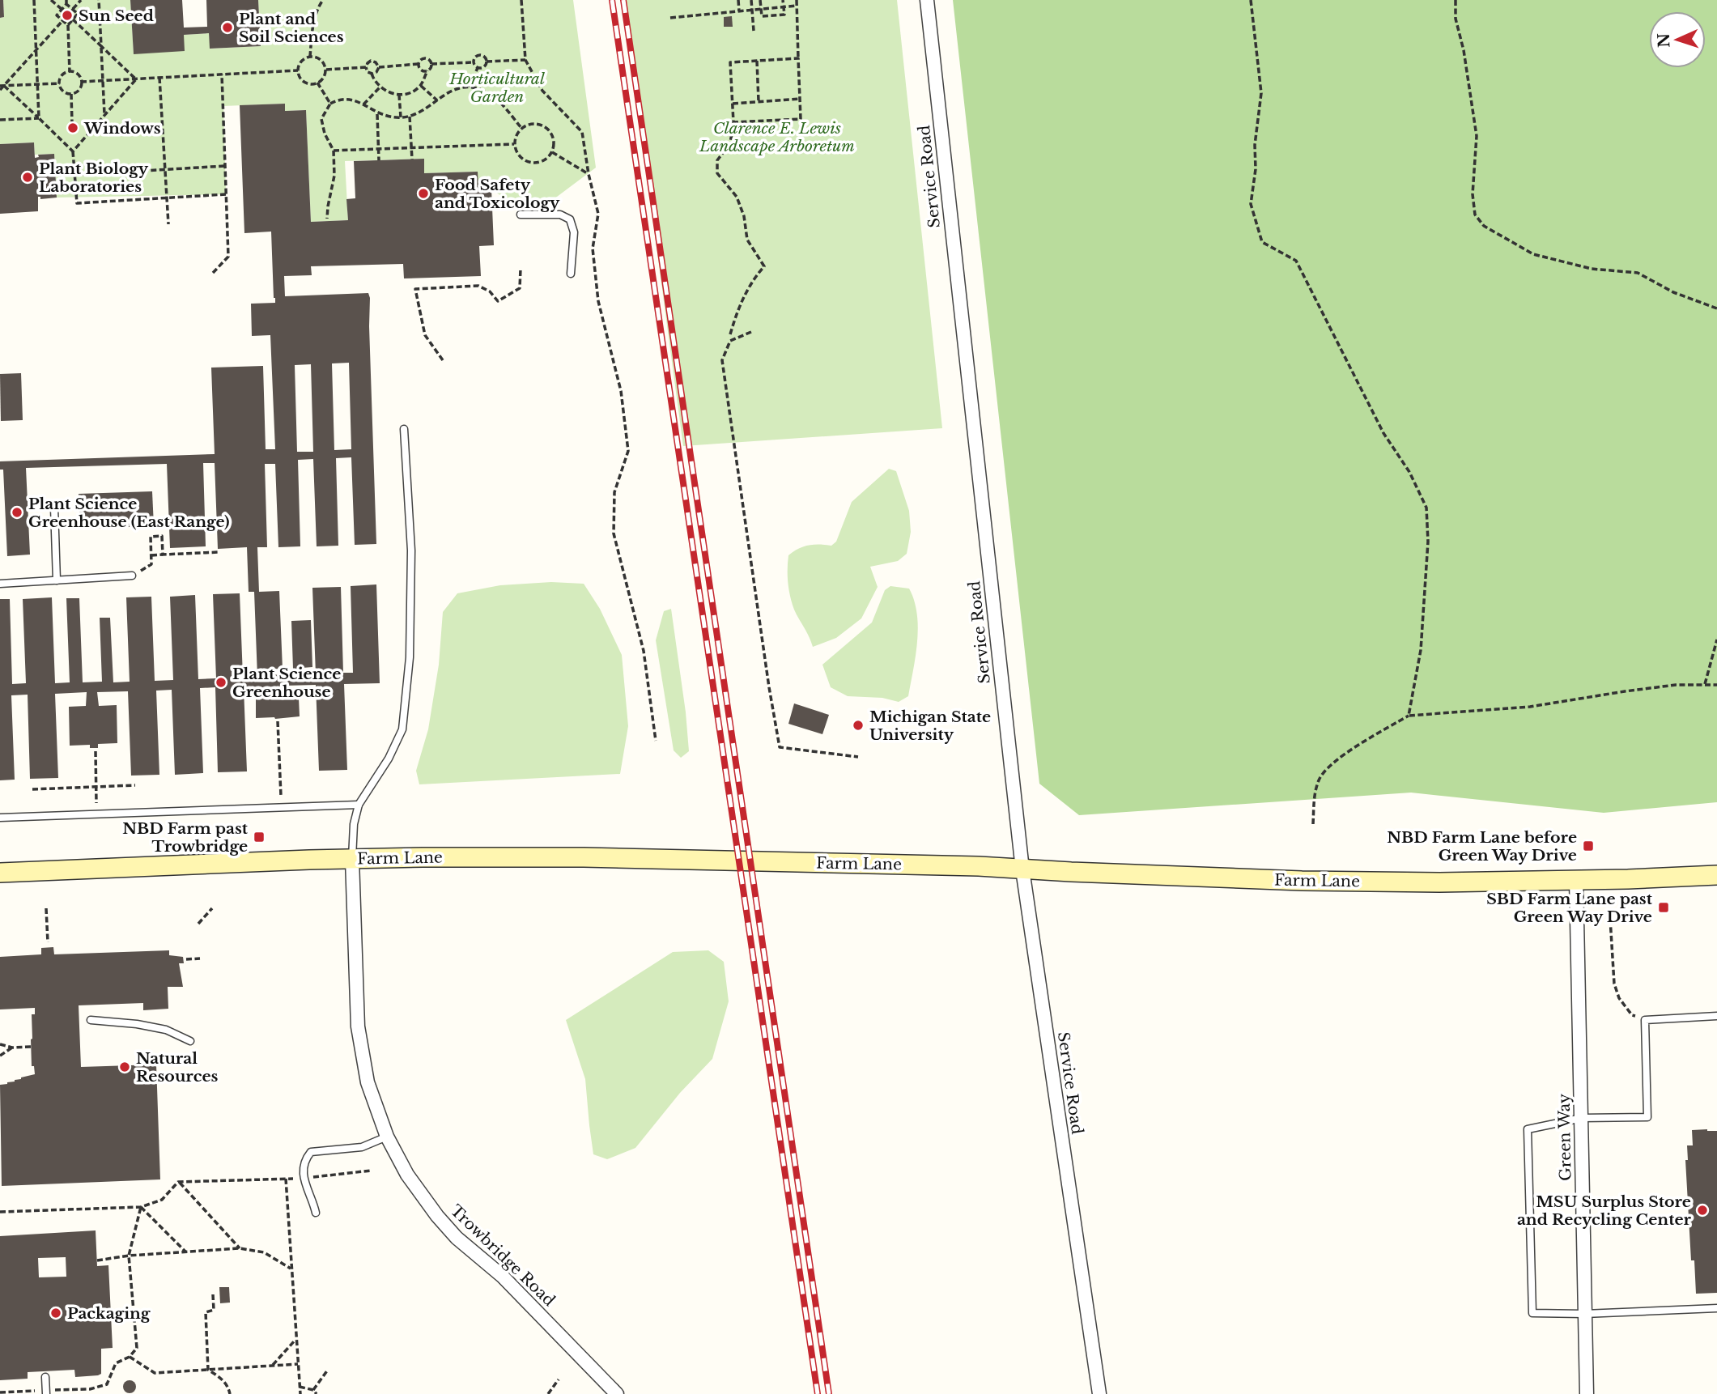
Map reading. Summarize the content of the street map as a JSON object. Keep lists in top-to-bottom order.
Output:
{
  "streets": {
    "street": [
      "Service Road",
      "Farm Lane",
      "Green Way",
      "Trowbridge Road"
    ]
  },
  "crossings": [
    ["Service Road", "Farm Lane"],
    ["Farm Lane", "Green Way"],
    ["Farm Lane", "Trowbridge Road"]
  ],
  "parks": ["Horticultural Garden", "Clarence E. Lewis Landscape Arboretum"],
  "places": {
    "other": [
      "Sun Seed",
      "Plant and Soil Sciences",
      "Windows",
      "Plant Biology Laboratories",
      "Food Safety and Toxicology",
      "Plant Science Greenhouse (East Range)",
      "Plant Science Greenhouse",
      "Michigan State University",
      "Natural Resources",
      "MSU Surplus Store and Recycling Center",
      "Packaging"
    ],
    "transit": ["NBD Farm past Trowbridge", "NBD Farm Lane before Green Way Drive", "SBD Farm Lane past Green Way Drive"]
  },
  "north": "left"
}
